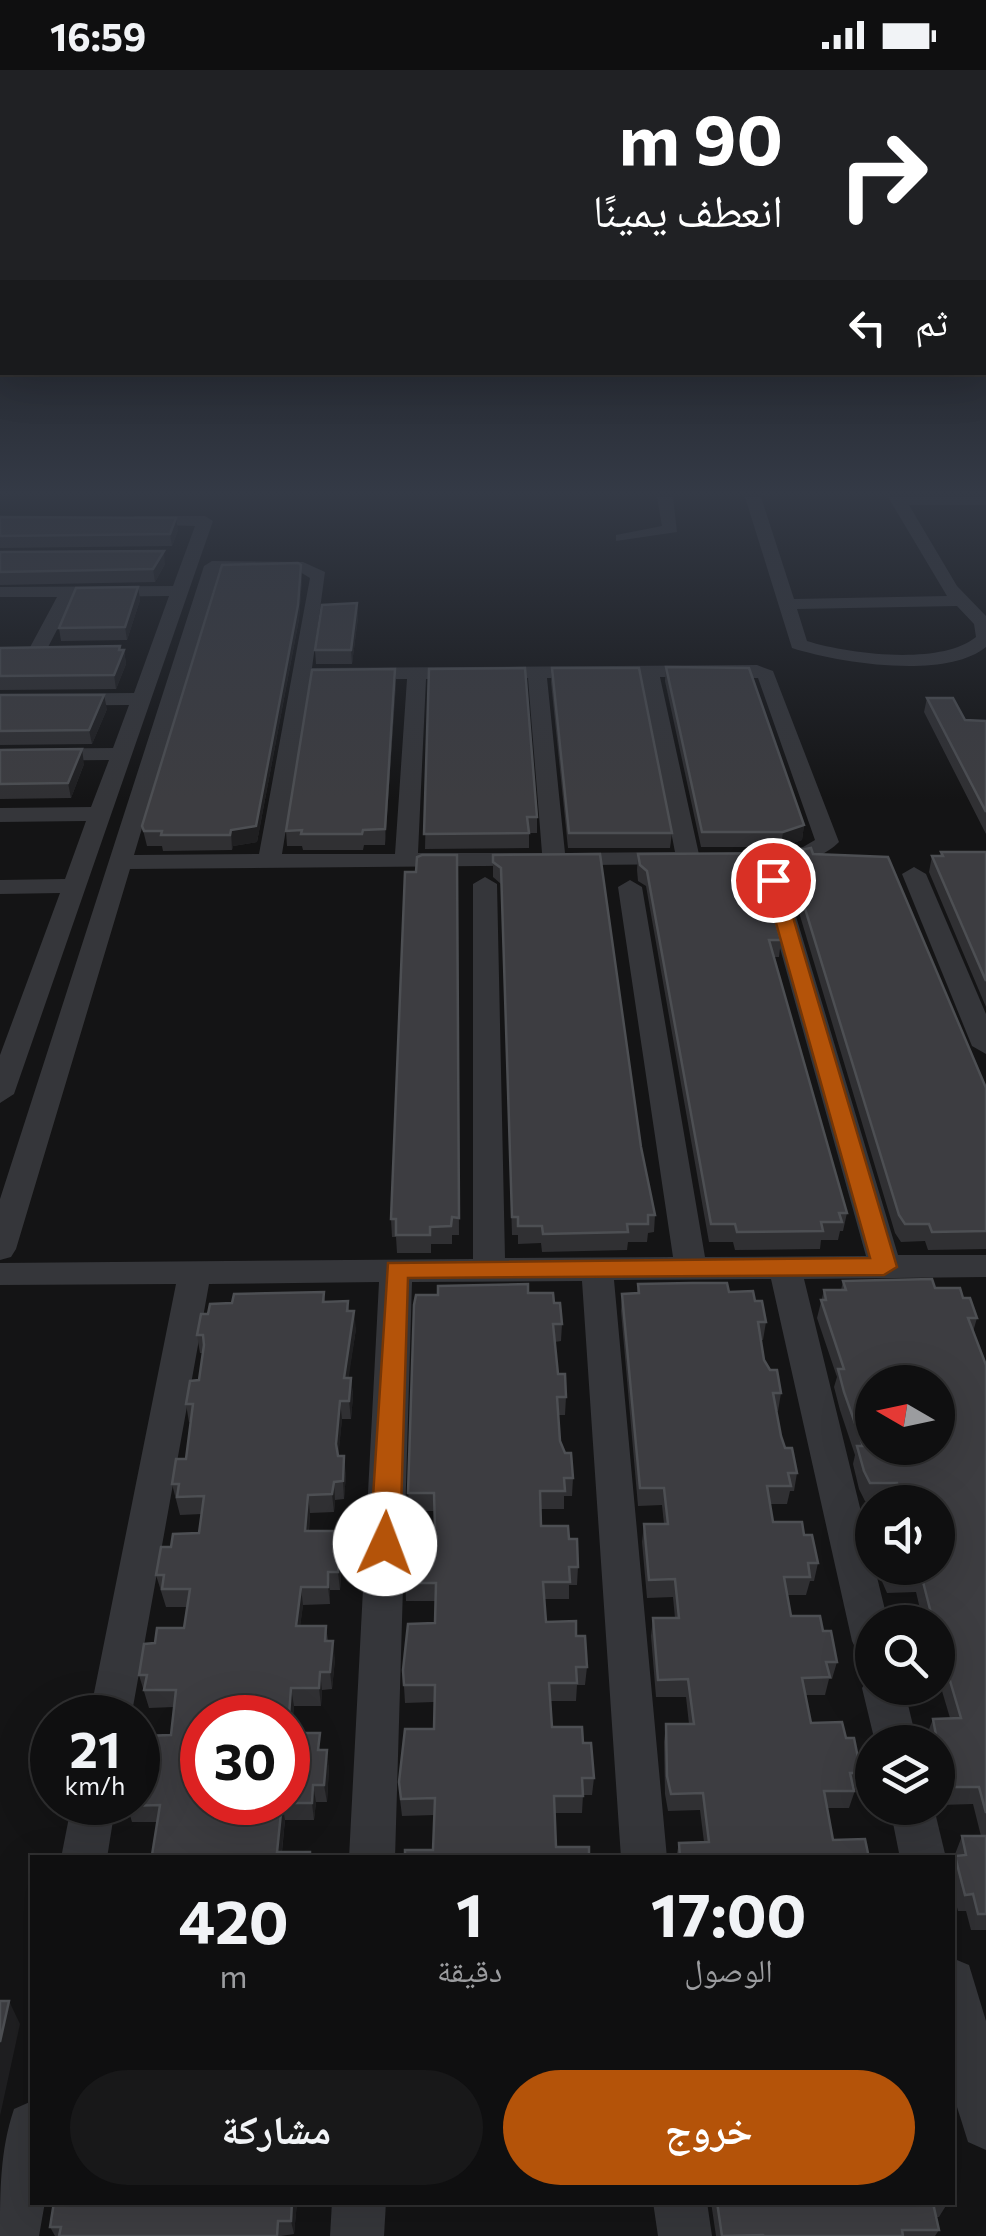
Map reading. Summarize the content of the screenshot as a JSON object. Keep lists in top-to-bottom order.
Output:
{
  "north": "left",
  "page": {
    "status": "16:59",
    "turn": ["90 m", "انعطف يمينًا"],
    "then": "ثم",
    "speed": "21 km/h",
    "limit": "30",
    "eta": [
      "17:00",
      "الوصول",
      "1",
      "دقيقة",
      "420",
      "m"
    ],
    "buttons": ["خروج", "مشاركة"]
  }
}
